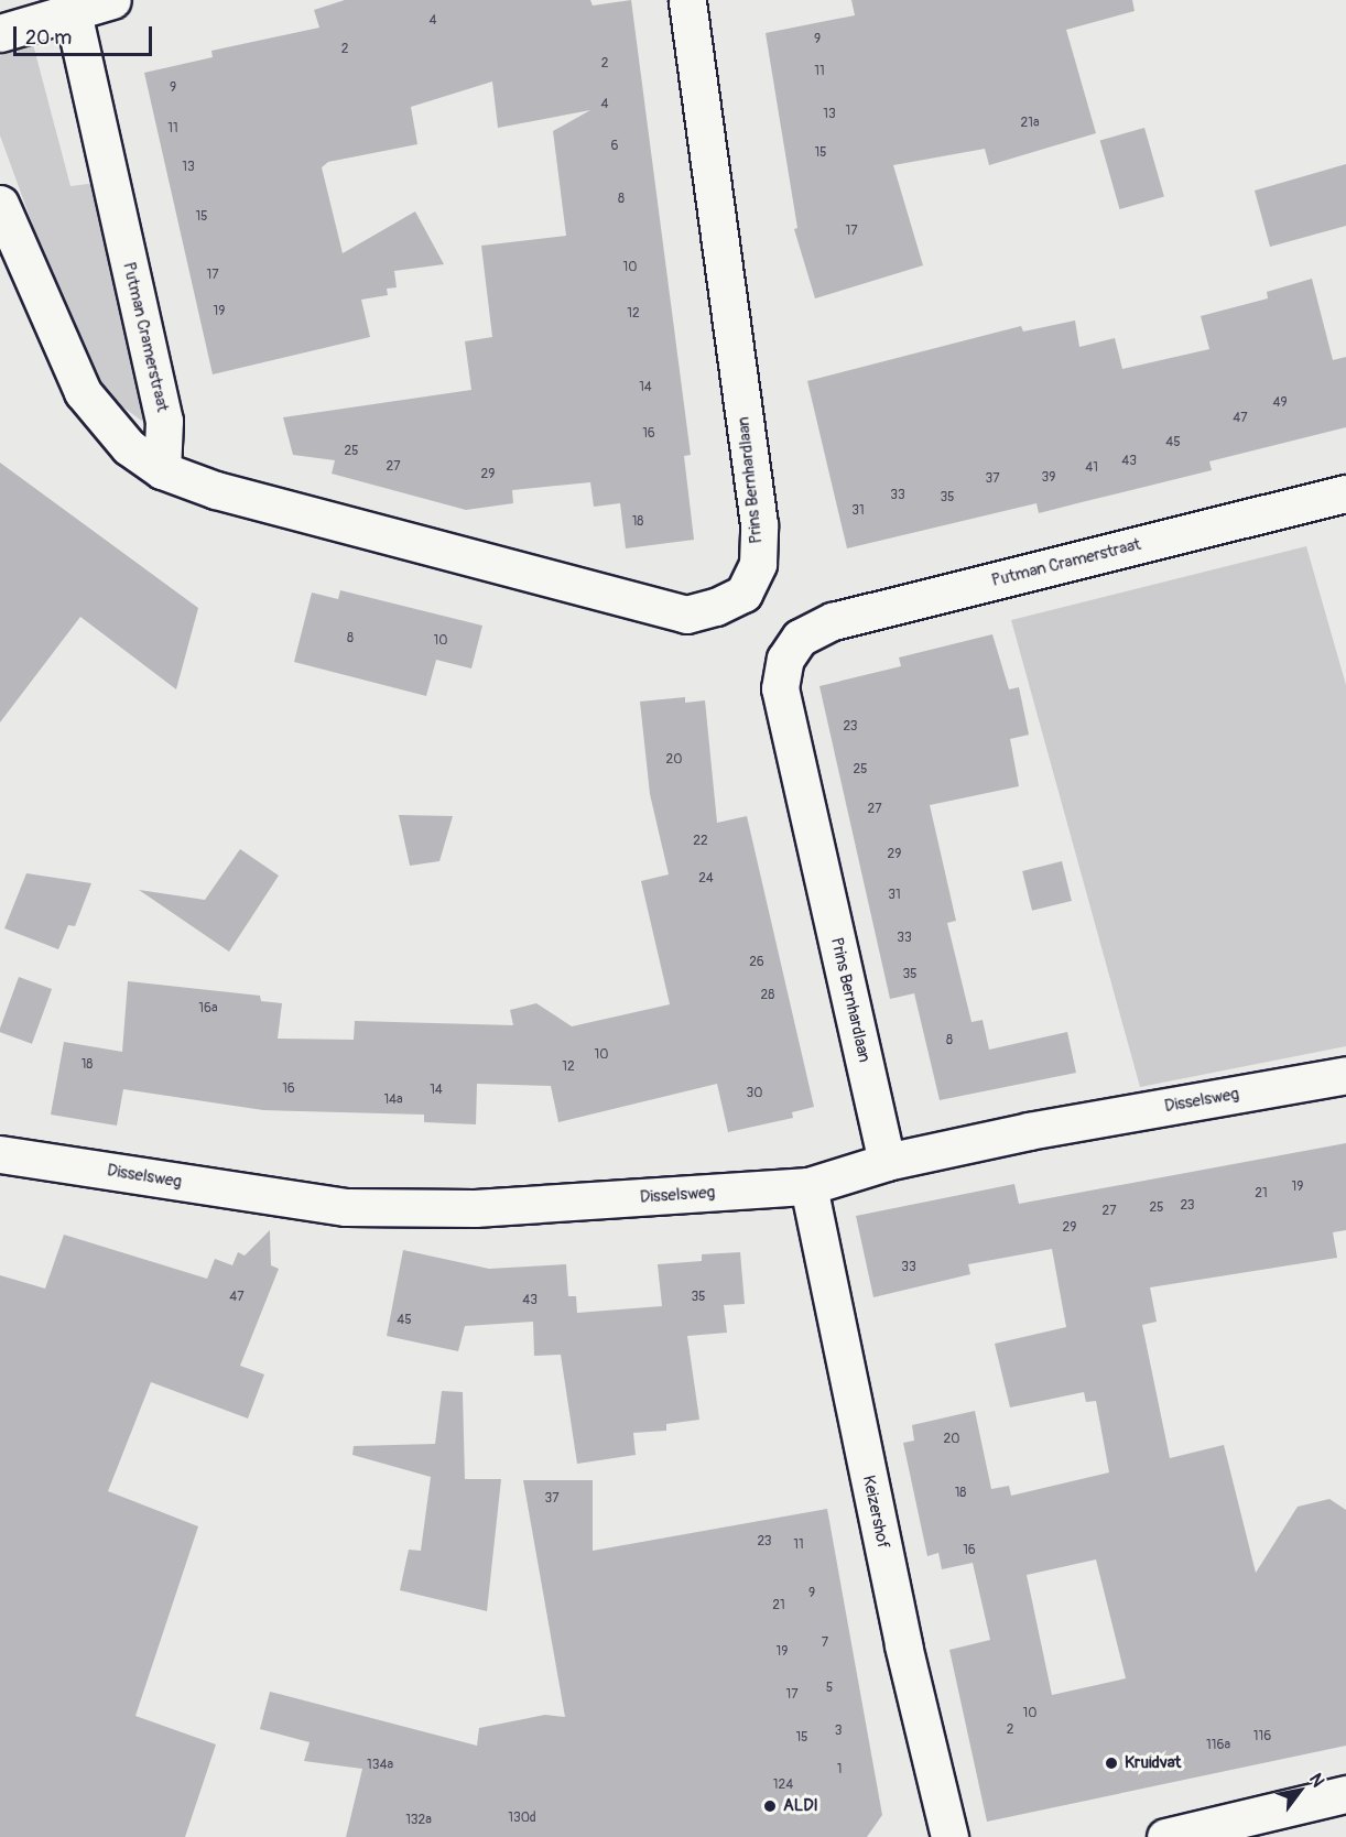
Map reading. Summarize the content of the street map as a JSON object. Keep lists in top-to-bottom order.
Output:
{
  "streets": {
    "street": [
      "Putman Cramerstraat",
      "Prins Bernhardlaan",
      "Disselsweg",
      "Keizershof"
    ]
  },
  "crossings": [
    ["Putman Cramerstraat", "Prins Bernhardlaan"],
    ["Prins Bernhardlaan", "Disselsweg"],
    ["Disselsweg", "Keizershof"]
  ],
  "places": ["Kruidvat", "ALDI"],
  "house_numbers": [
    "4",
    "9",
    "2",
    "2",
    "11",
    "9",
    "4",
    "13",
    "21a",
    "11",
    "6",
    "15",
    "13",
    "8",
    "15",
    "17",
    "10",
    "17",
    "19",
    "12",
    "14",
    "49",
    "47",
    "16",
    "45",
    "25",
    "43",
    "27",
    "41",
    "29",
    "39",
    "37",
    "33",
    "35",
    "31",
    "18",
    "8",
    "10",
    "23",
    "20",
    "25",
    "27",
    "22",
    "29",
    "24",
    "31",
    "33",
    "26",
    "35",
    "28",
    "16a",
    "8",
    "10",
    "18",
    "12",
    "16",
    "14",
    "30",
    "14a",
    "19",
    "21",
    "23",
    "25",
    "27",
    "29",
    "33",
    "47",
    "35",
    "43",
    "45",
    "20",
    "18",
    "37",
    "23",
    "11",
    "16",
    "9",
    "21",
    "7",
    "19",
    "5",
    "17",
    "10",
    "2",
    "3",
    "116",
    "15",
    "116a",
    "134a",
    "1",
    "124",
    "130d",
    "132a"
  ],
  "scale_bar": "20 m",
  "north": "top right"
}
